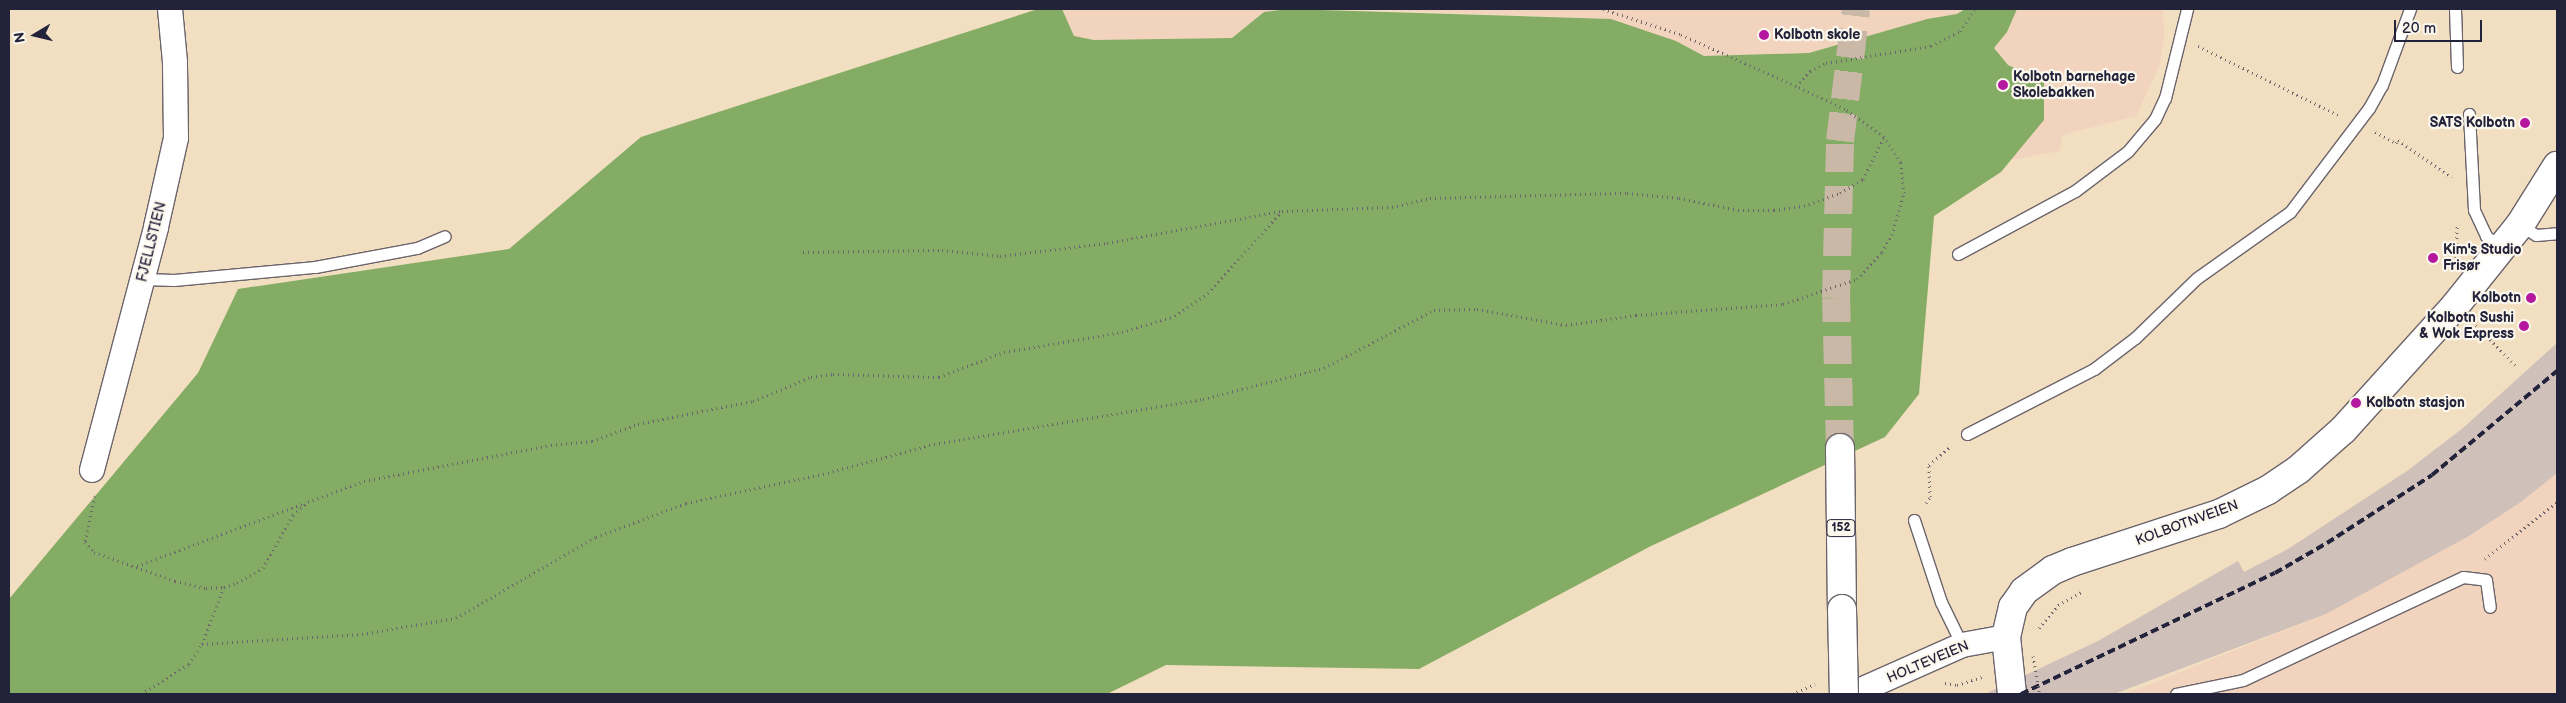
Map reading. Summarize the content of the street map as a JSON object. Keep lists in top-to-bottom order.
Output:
{
  "streets": {
    "street": [
      "FJELLSTIEN",
      "KOLBOTNVEIEN",
      "152",
      "HOLTEVEIEN"
    ]
  },
  "crossings": [
    ["KOLBOTNVEIEN", "HOLTEVEIEN"]
  ],
  "places": [
    "Kolbotn skole",
    "Kolbotn barnehage Skolebakken",
    "SATS Kolbotn",
    "Kim's Studio Frisør",
    "Kolbotn",
    "Kolbotn Sushi & Wok Express",
    "Kolbotn stasjon"
  ],
  "scale_bar": "20 m",
  "north": "left"
}
